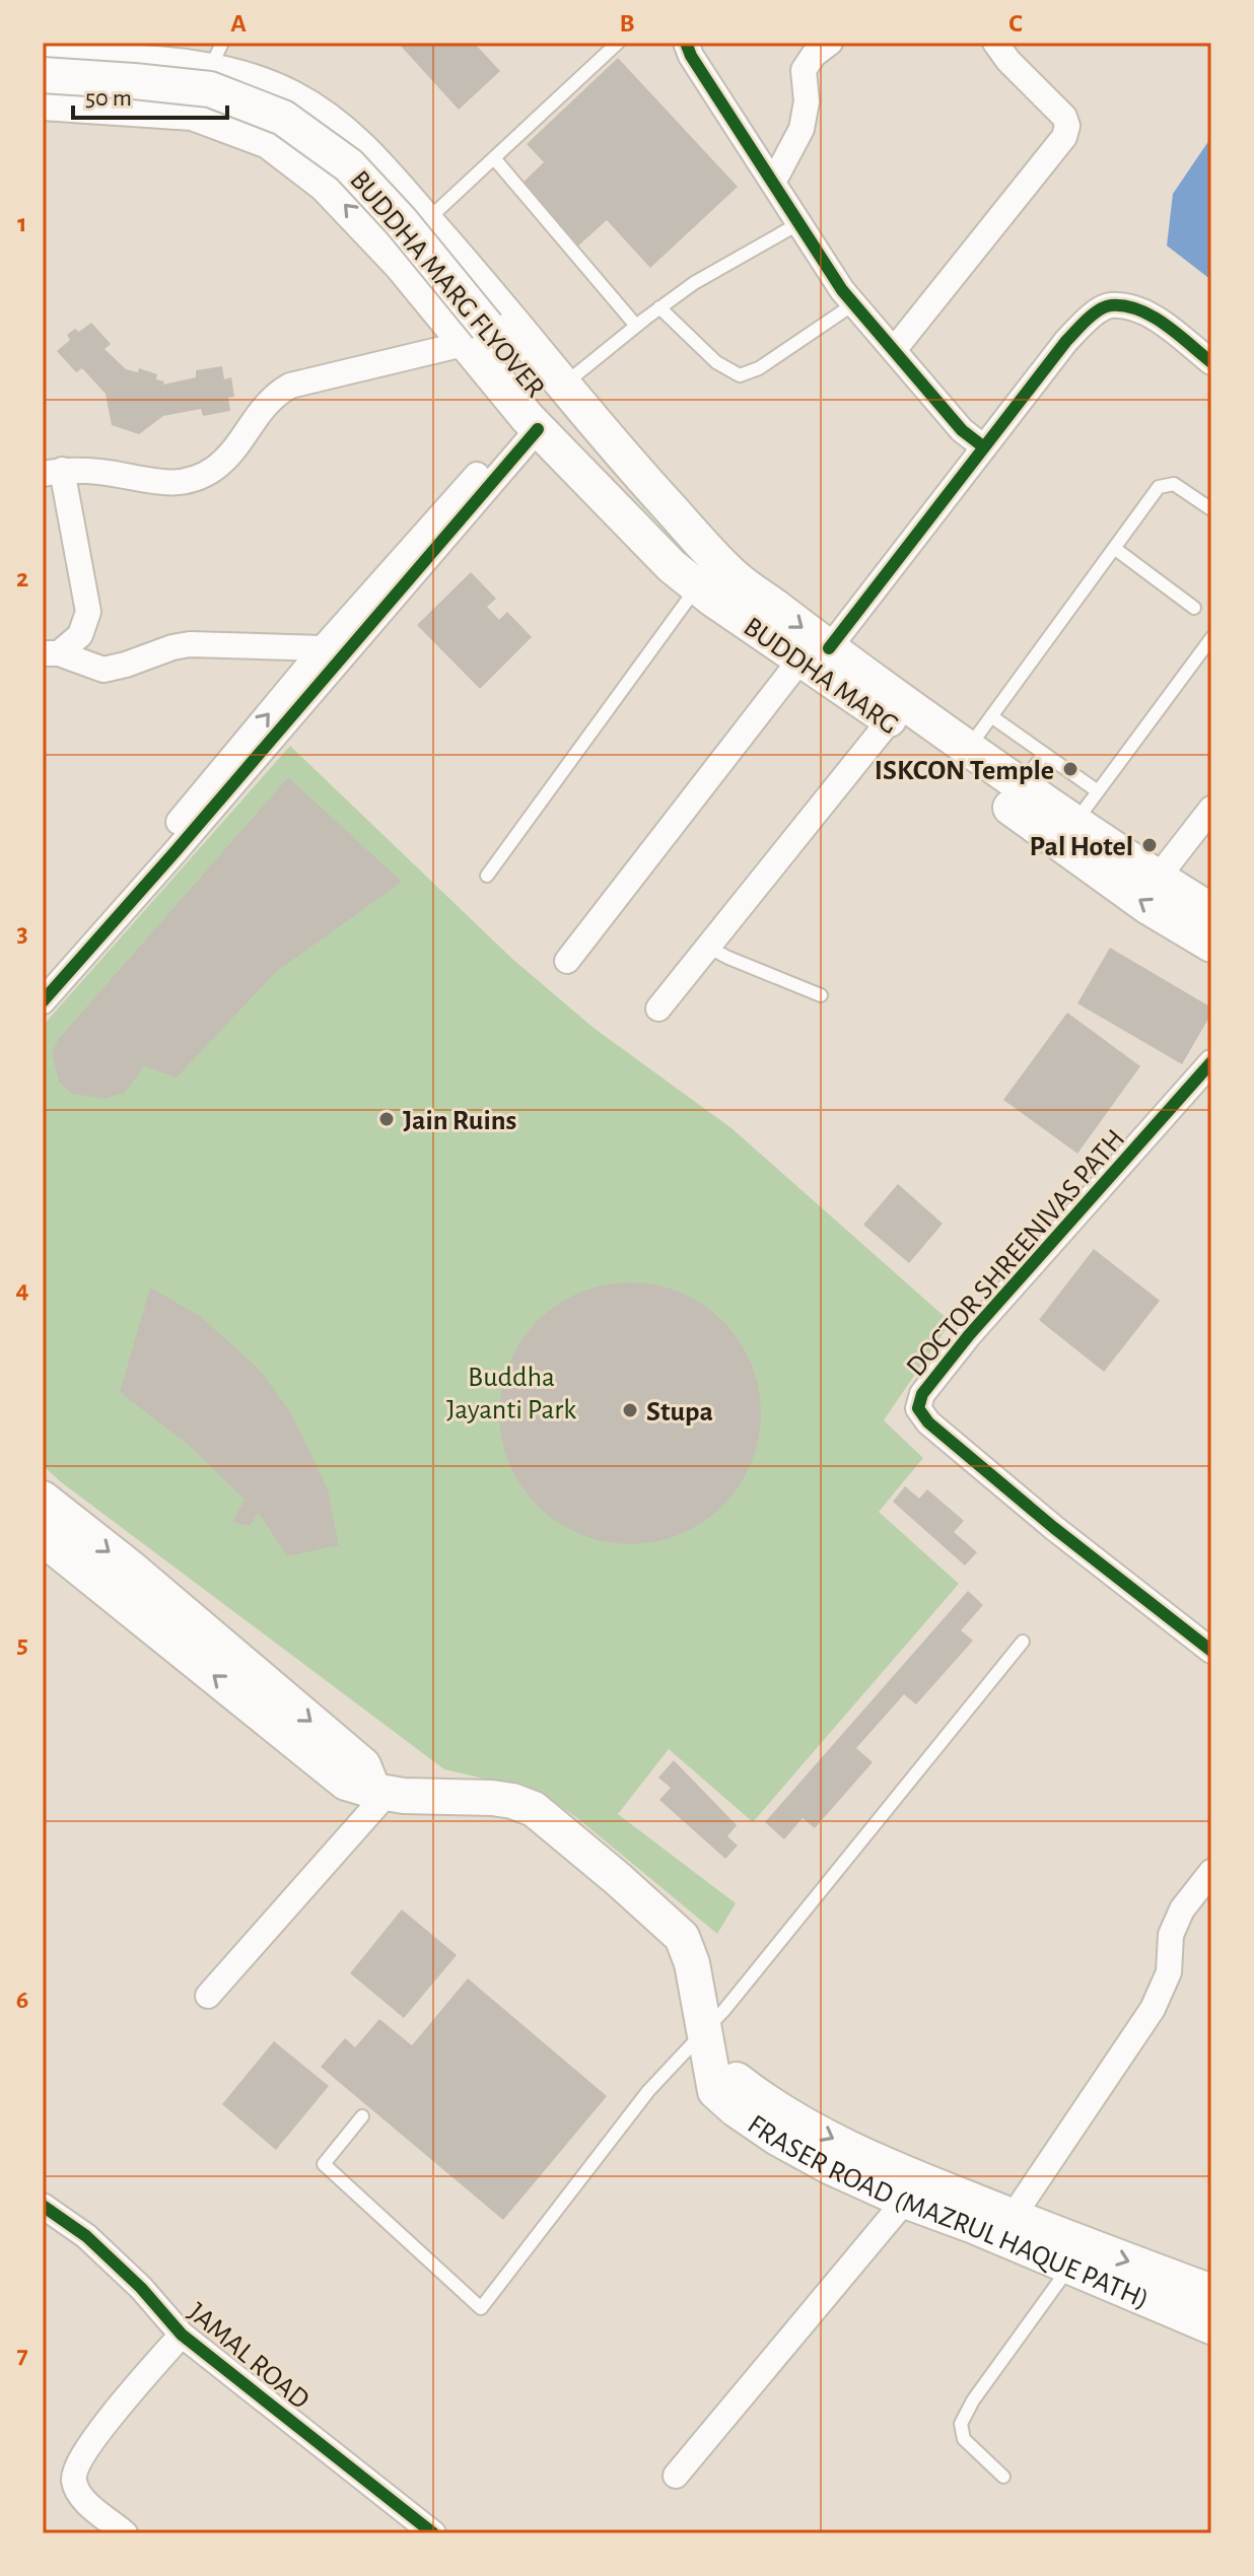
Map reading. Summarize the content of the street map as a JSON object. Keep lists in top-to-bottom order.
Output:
{
  "streets": {
    "main road": ["BUDDHA MARG FLYOVER", "BUDDHA MARG", "FRASER ROAD (MAZRUL HAQUE PATH)"],
    "street": ["DOCTOR SHREENIVAS PATH", "JAMAL ROAD"]
  },
  "crossings": [
    ["BUDDHA MARG FLYOVER", "BUDDHA MARG"]
  ],
  "parks": ["Buddha Jayanti Park"],
  "places": [
    "ISKCON Temple",
    "Pal Hotel",
    "Jain Ruins",
    "Stupa"
  ],
  "scale_bar": "50 m",
  "grid": {
    "columns": ["A", "B", "C"],
    "rows": [
      "1",
      "2",
      "3",
      "4",
      "5",
      "6",
      "7"
    ]
  }
}
